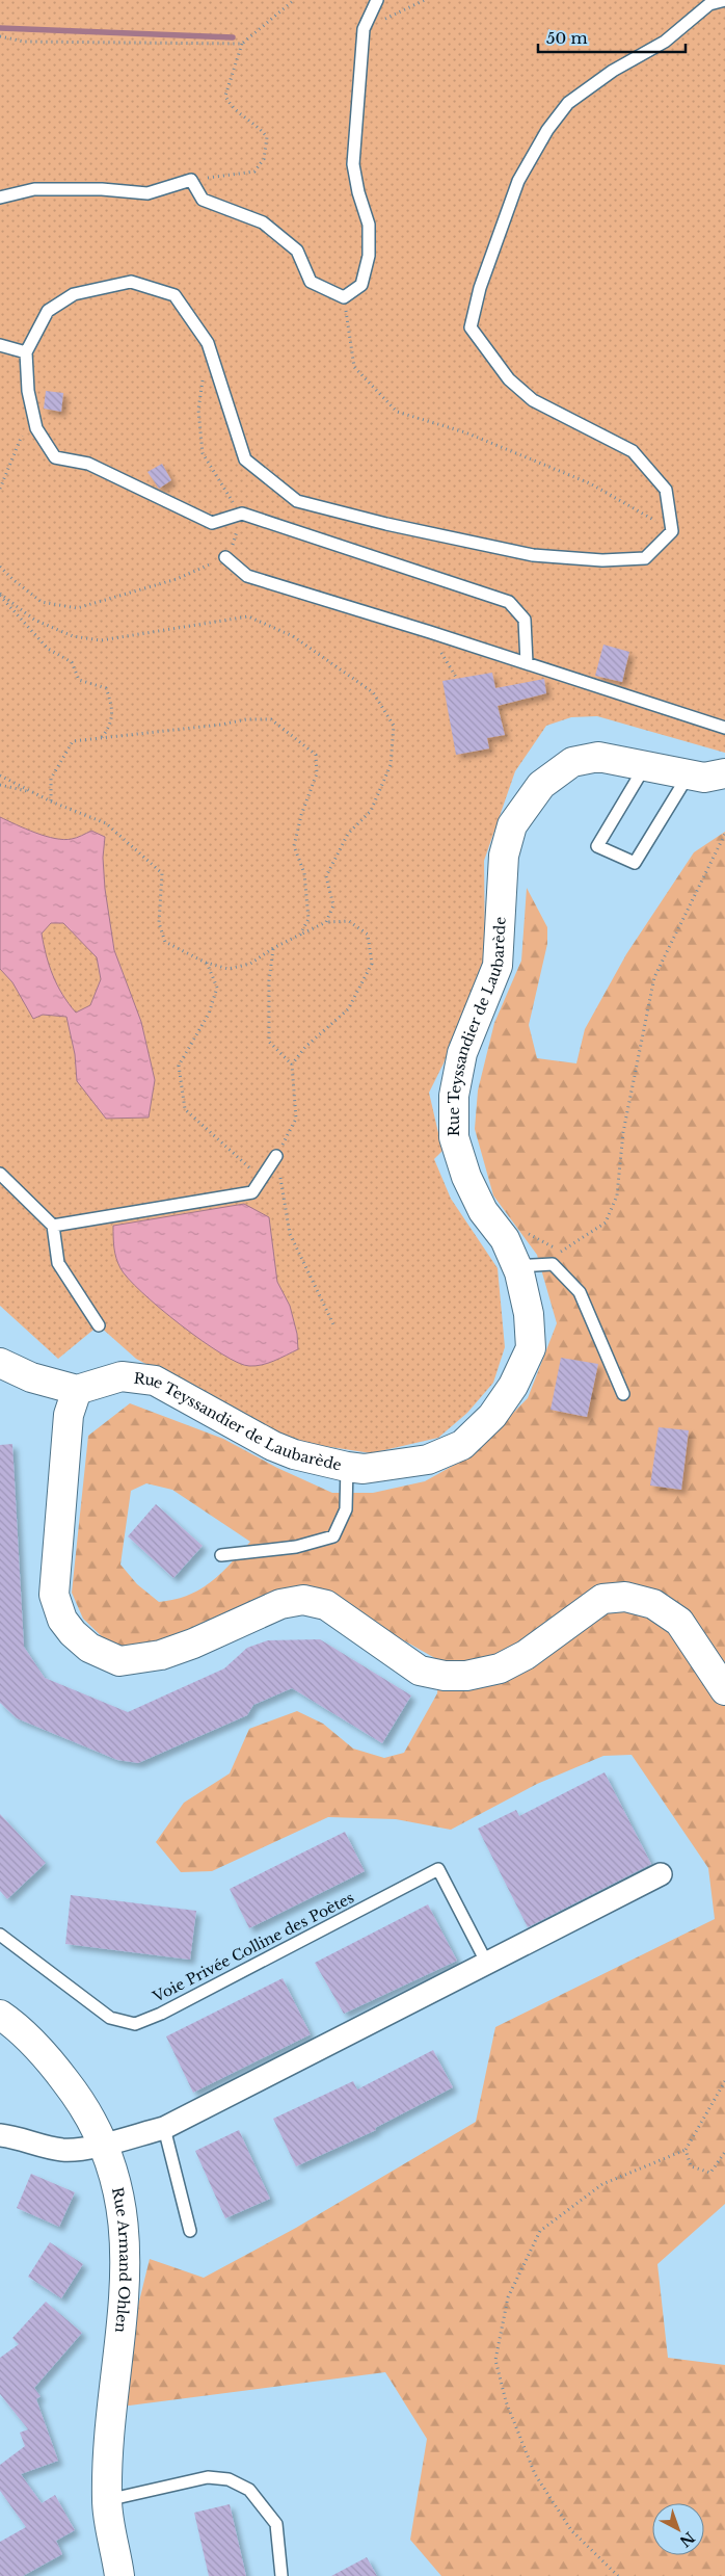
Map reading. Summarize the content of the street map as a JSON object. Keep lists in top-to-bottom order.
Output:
{
  "streets": {
    "main road": ["Rue Teyssandier de Laubarède", "Rue Armand Ohlen"],
    "lane": ["Voie Privée Colline des Poètes"]
  },
  "scale_bar": "50 m",
  "north": "bottom right"
}
